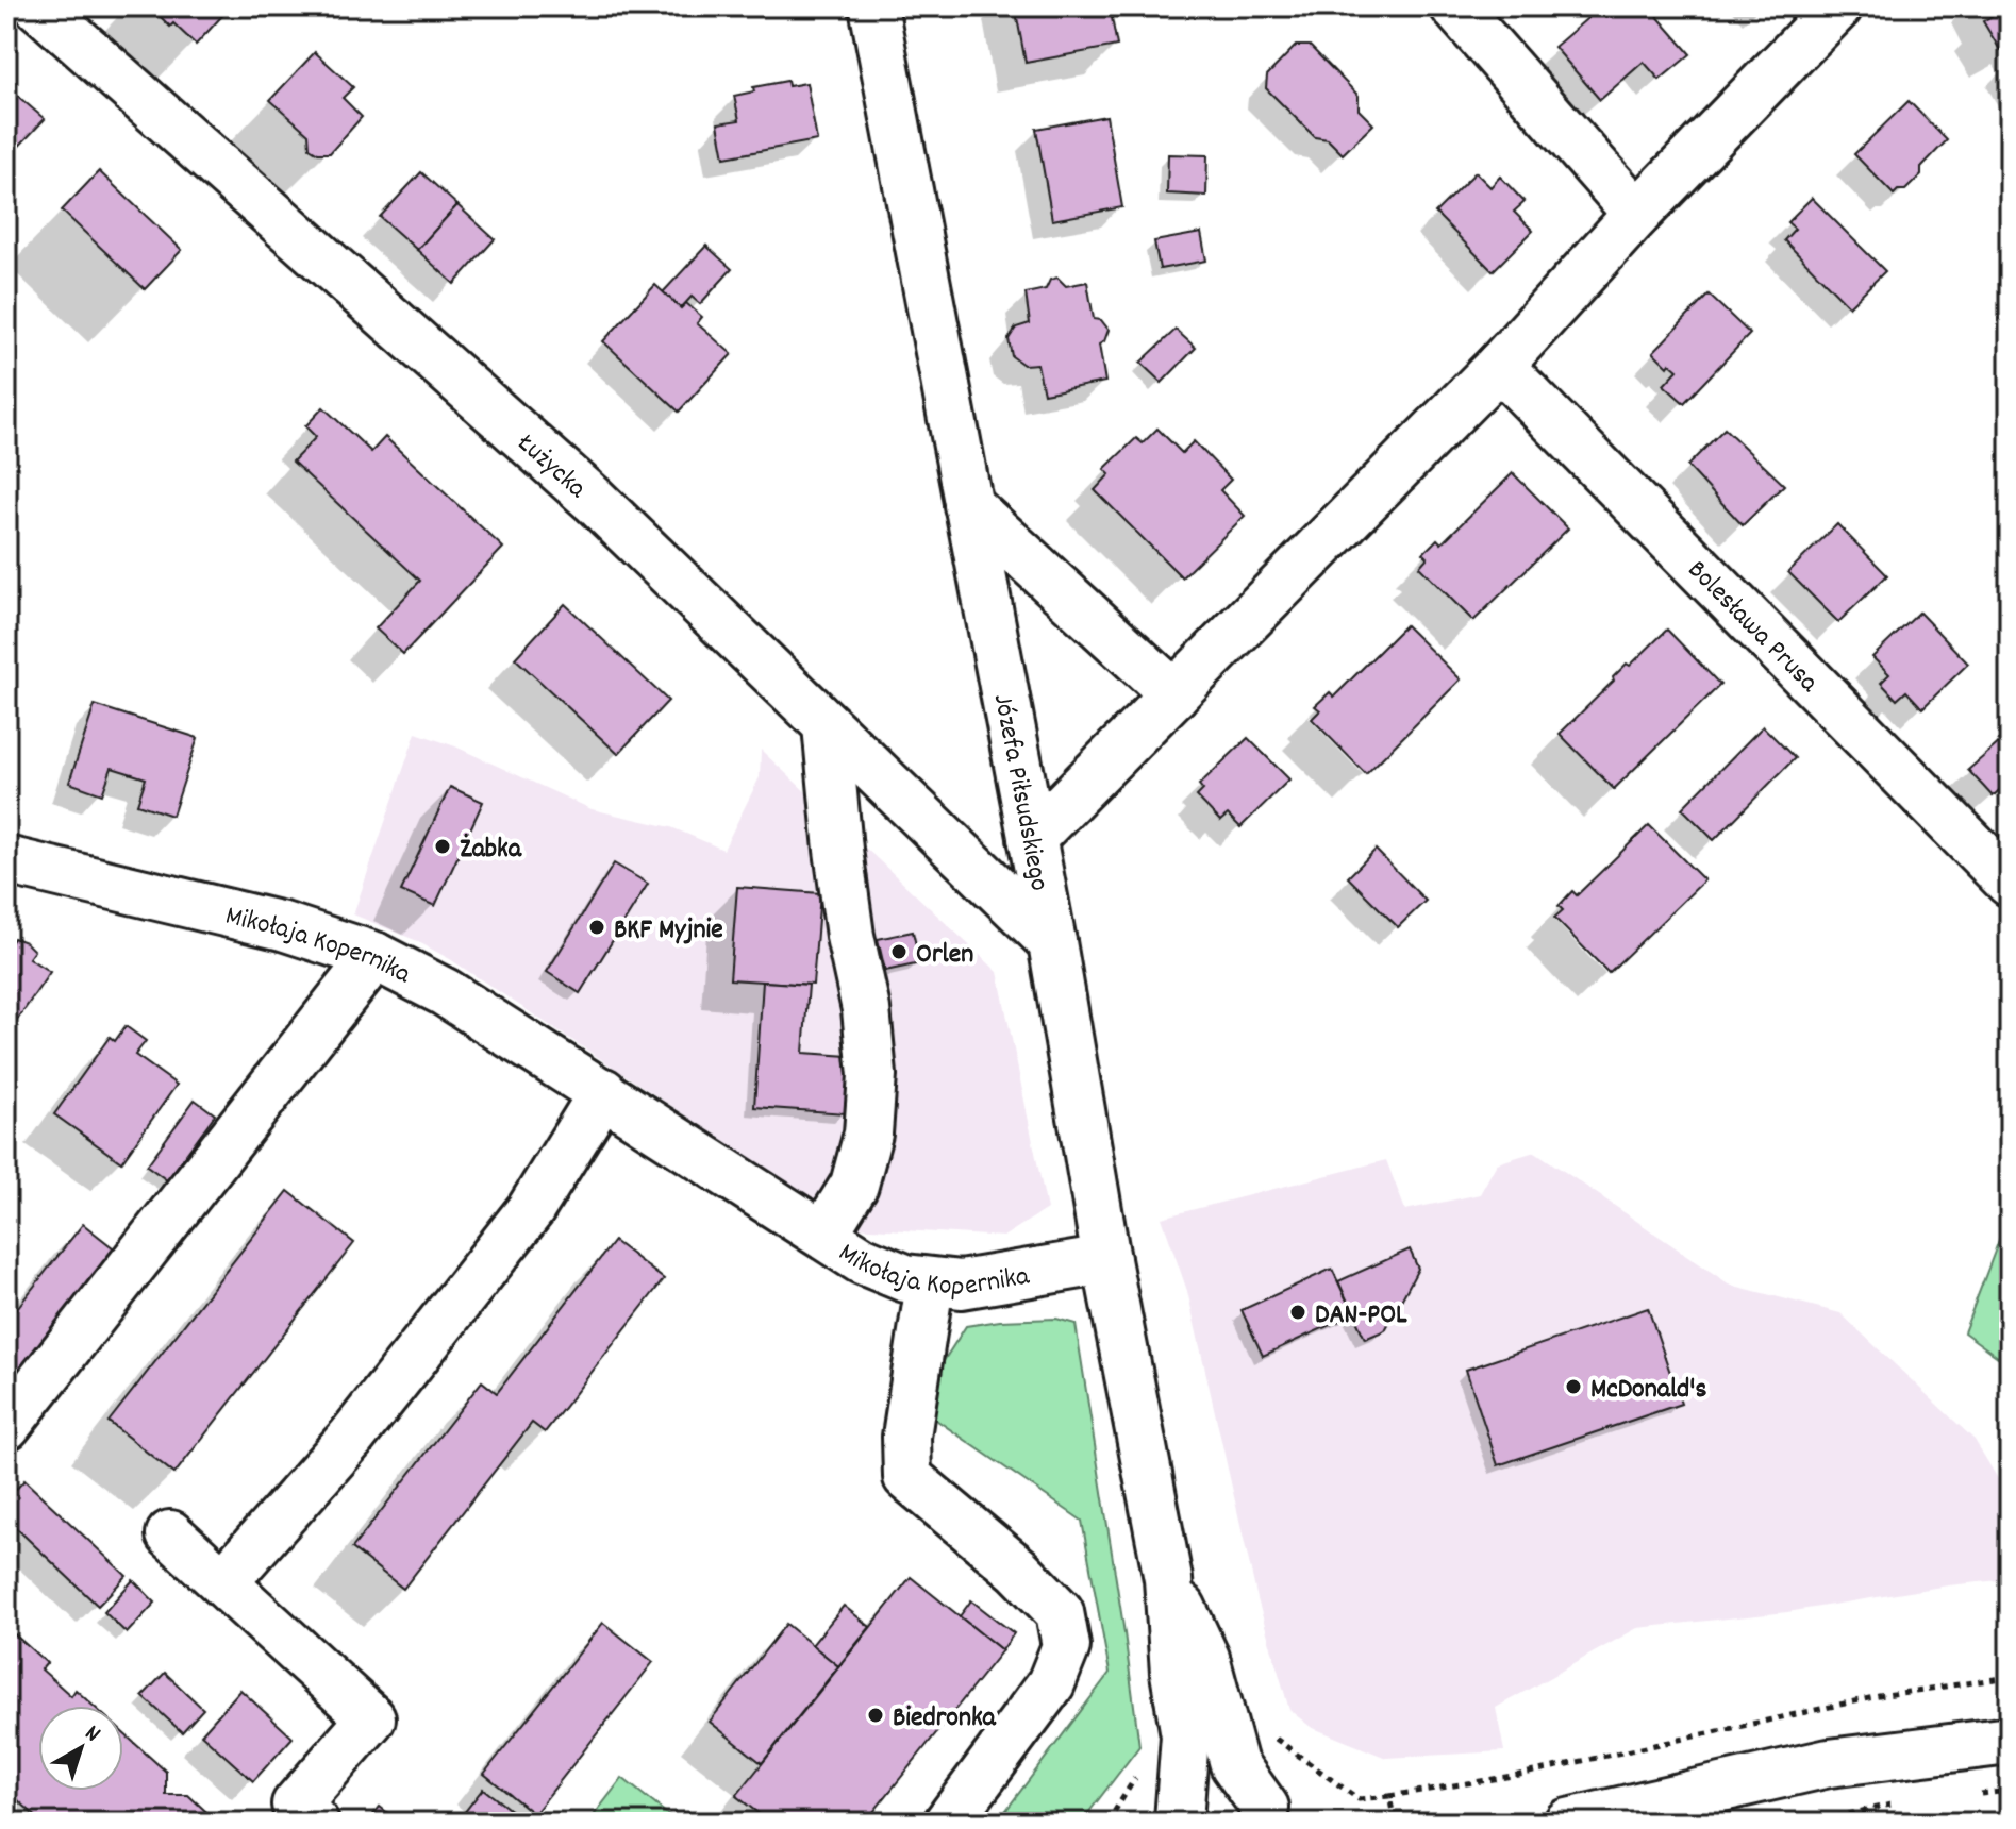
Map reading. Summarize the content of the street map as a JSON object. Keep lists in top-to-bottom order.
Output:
{
  "streets": {
    "street": [
      "Łużycka",
      "Bolesława Prusa",
      "Józefa Piłsudskiego",
      "Mikołaja Kopernika"
    ]
  },
  "crossings": [
    ["Łużycka", "Józefa Piłsudskiego"],
    ["Józefa Piłsudskiego", "Mikołaja Kopernika"]
  ],
  "places": [
    "Żabka",
    "BKF Myjnie",
    "Orlen",
    "DAN-POL",
    "McDonald's",
    "Biedronka"
  ],
  "north": "top right"
}
